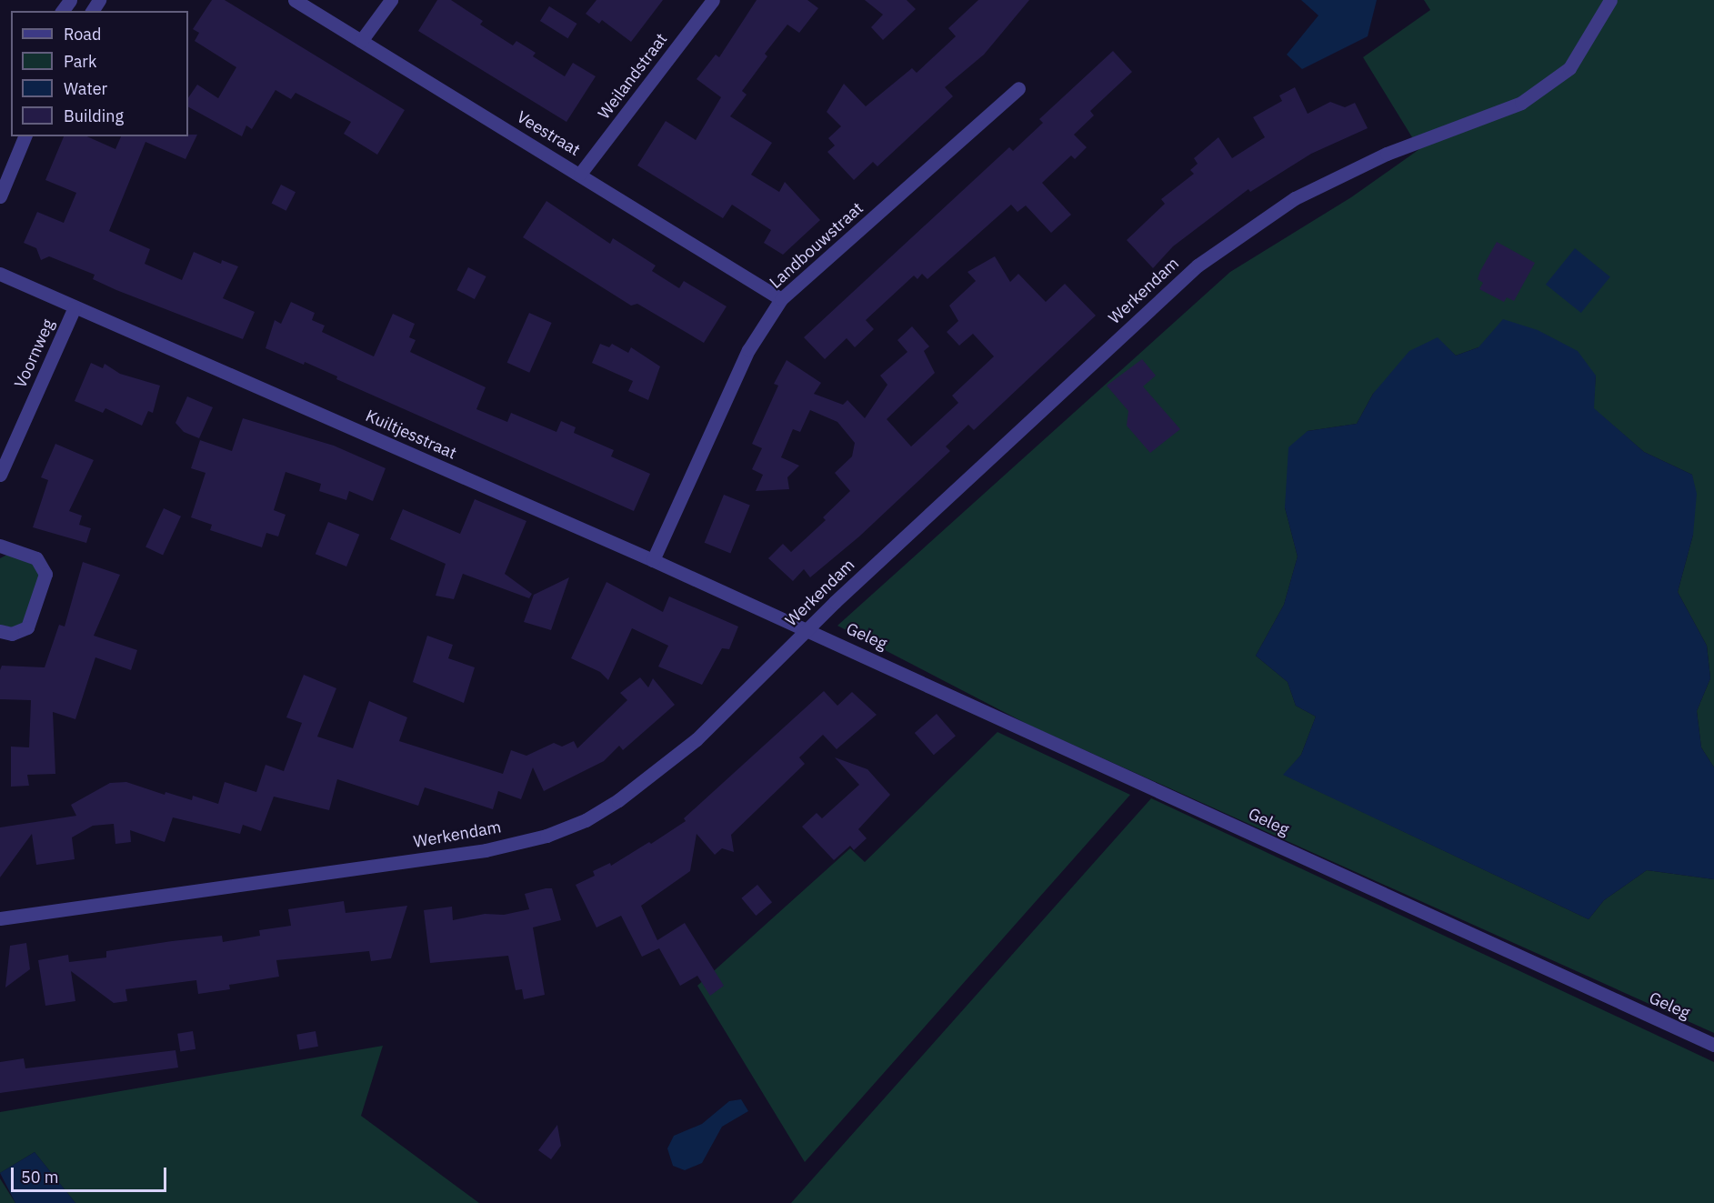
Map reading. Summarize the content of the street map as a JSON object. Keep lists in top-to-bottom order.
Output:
{
  "streets": {
    "street": [
      "Weilandstraat",
      "Veestraat",
      "Landbouwstraat",
      "Werkendam",
      "Voornweg",
      "Kuiltjesstraat",
      "Geleg"
    ]
  },
  "crossings": [
    ["Weilandstraat", "Veestraat"],
    ["Veestraat", "Landbouwstraat"],
    ["Landbouwstraat", "Kuiltjesstraat"],
    ["Werkendam", "Kuiltjesstraat"],
    ["Werkendam", "Geleg"],
    ["Voornweg", "Kuiltjesstraat"],
    ["Kuiltjesstraat", "Geleg"]
  ],
  "legend": [
    "Road",
    "Park",
    "Water",
    "Building"
  ],
  "scale_bar": "50 m"
}
